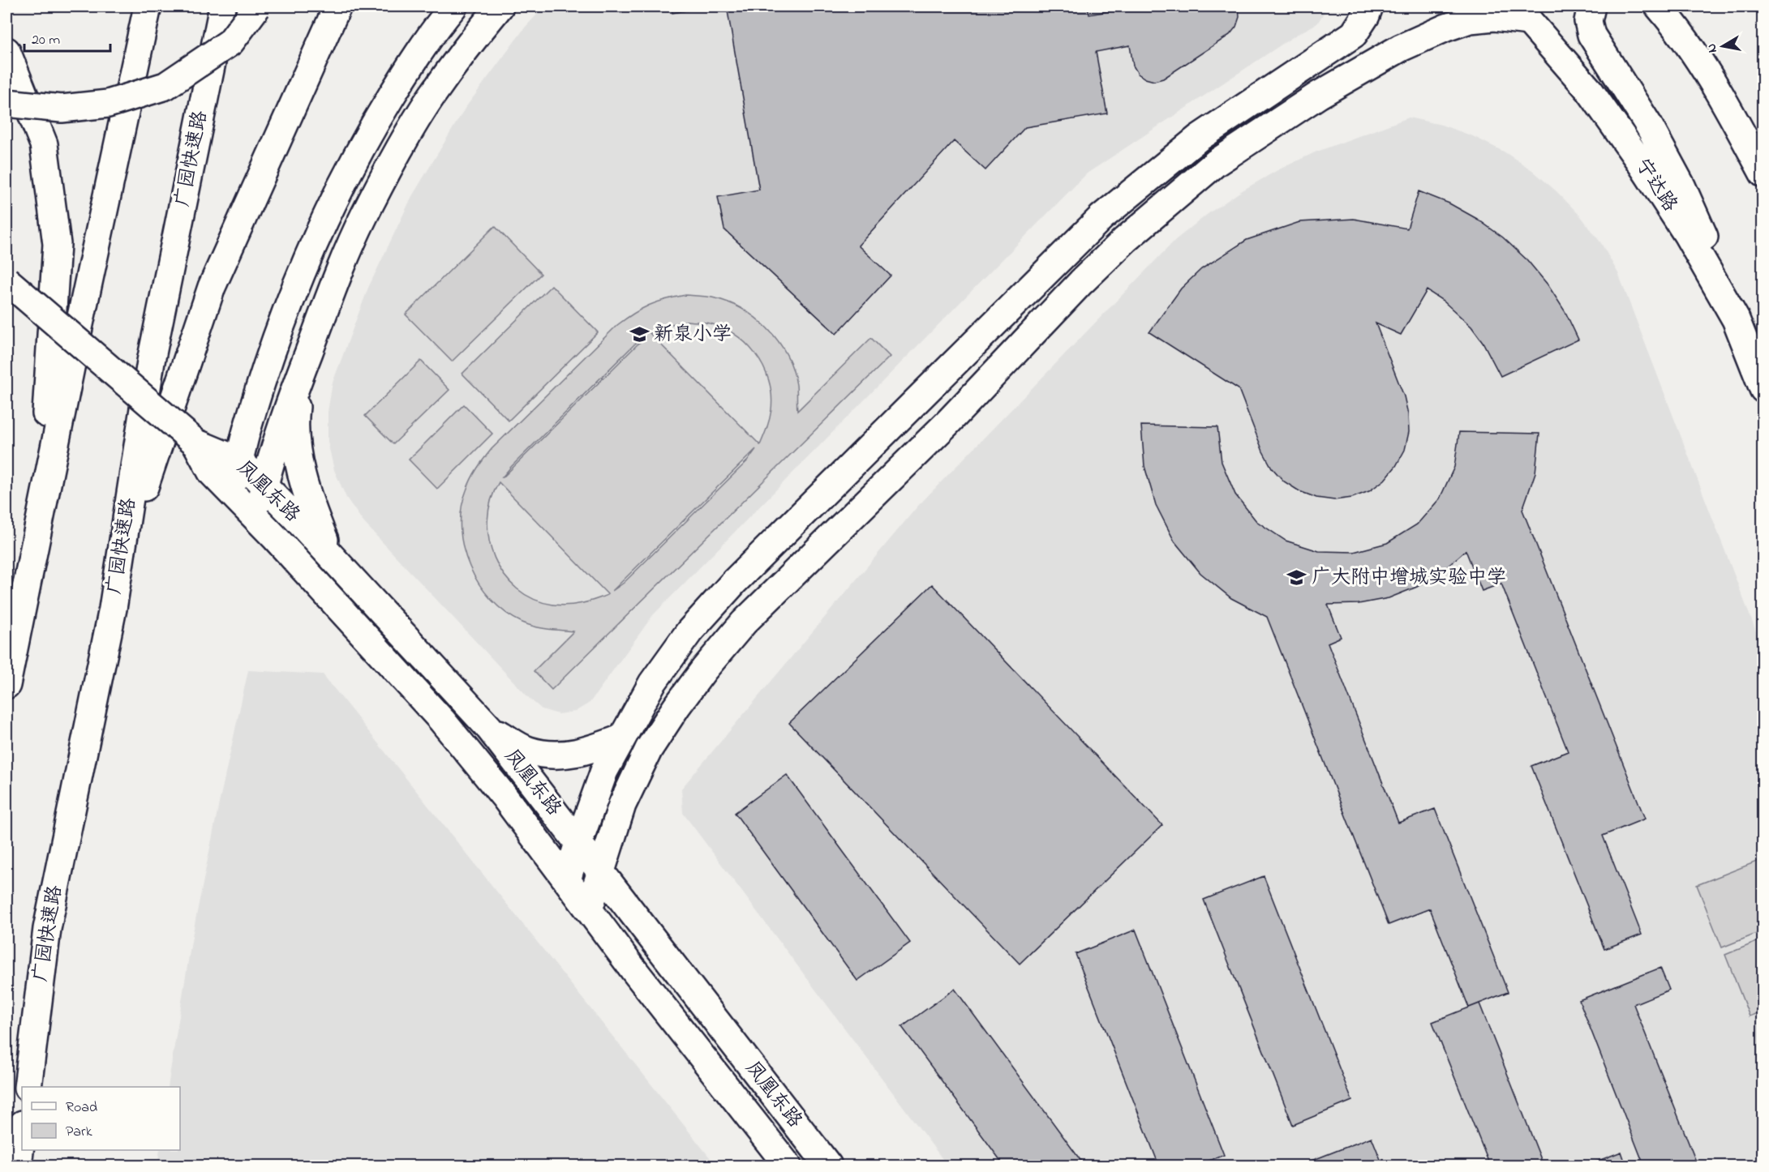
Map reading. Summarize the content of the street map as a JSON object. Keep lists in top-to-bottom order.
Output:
{
  "streets": {
    "main road": ["广园快速路", "宁达路", "凤凰东路"]
  },
  "places": {
    "school or university": ["新泉小学", "广大附中增城实验中学"]
  },
  "legend": ["Road", "Park"],
  "scale_bar": "20 m",
  "north": "left"
}
